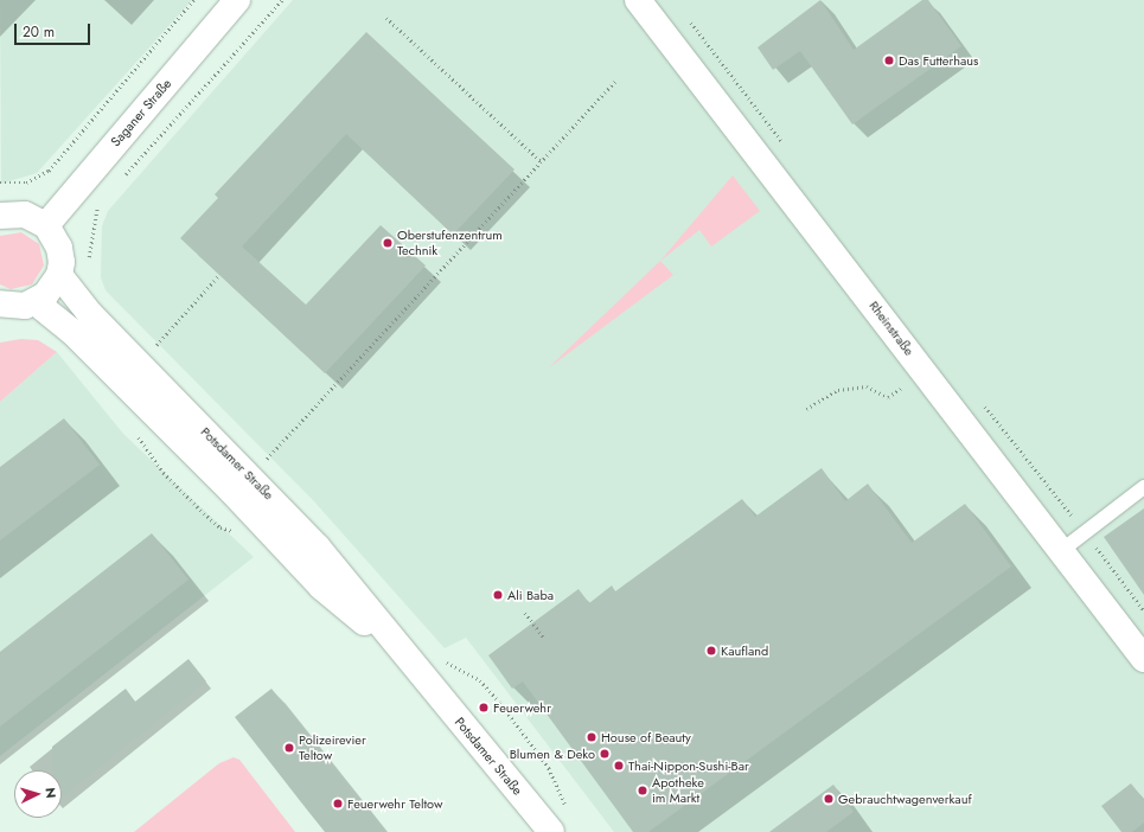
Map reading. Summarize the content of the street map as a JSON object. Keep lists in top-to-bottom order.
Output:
{
  "streets": {
    "street": ["Saganer Straße", "Rheinstraße", "Potsdamer Straße"]
  },
  "places": [
    "Das Futterhaus",
    "Oberstufenzentrum Technik",
    "Ali Baba",
    "Kaufland",
    "Feuerwehr",
    "House of Beauty",
    "Polizeirevier Teltow",
    "Blumen & Deko",
    "Thai-Nippon-Sushi-Bar",
    "Apotheke im Markt",
    "Gebrauchtwagenverkauf",
    "Feuerwehr Teltow"
  ],
  "scale_bar": "20 m",
  "north": "right"
}
